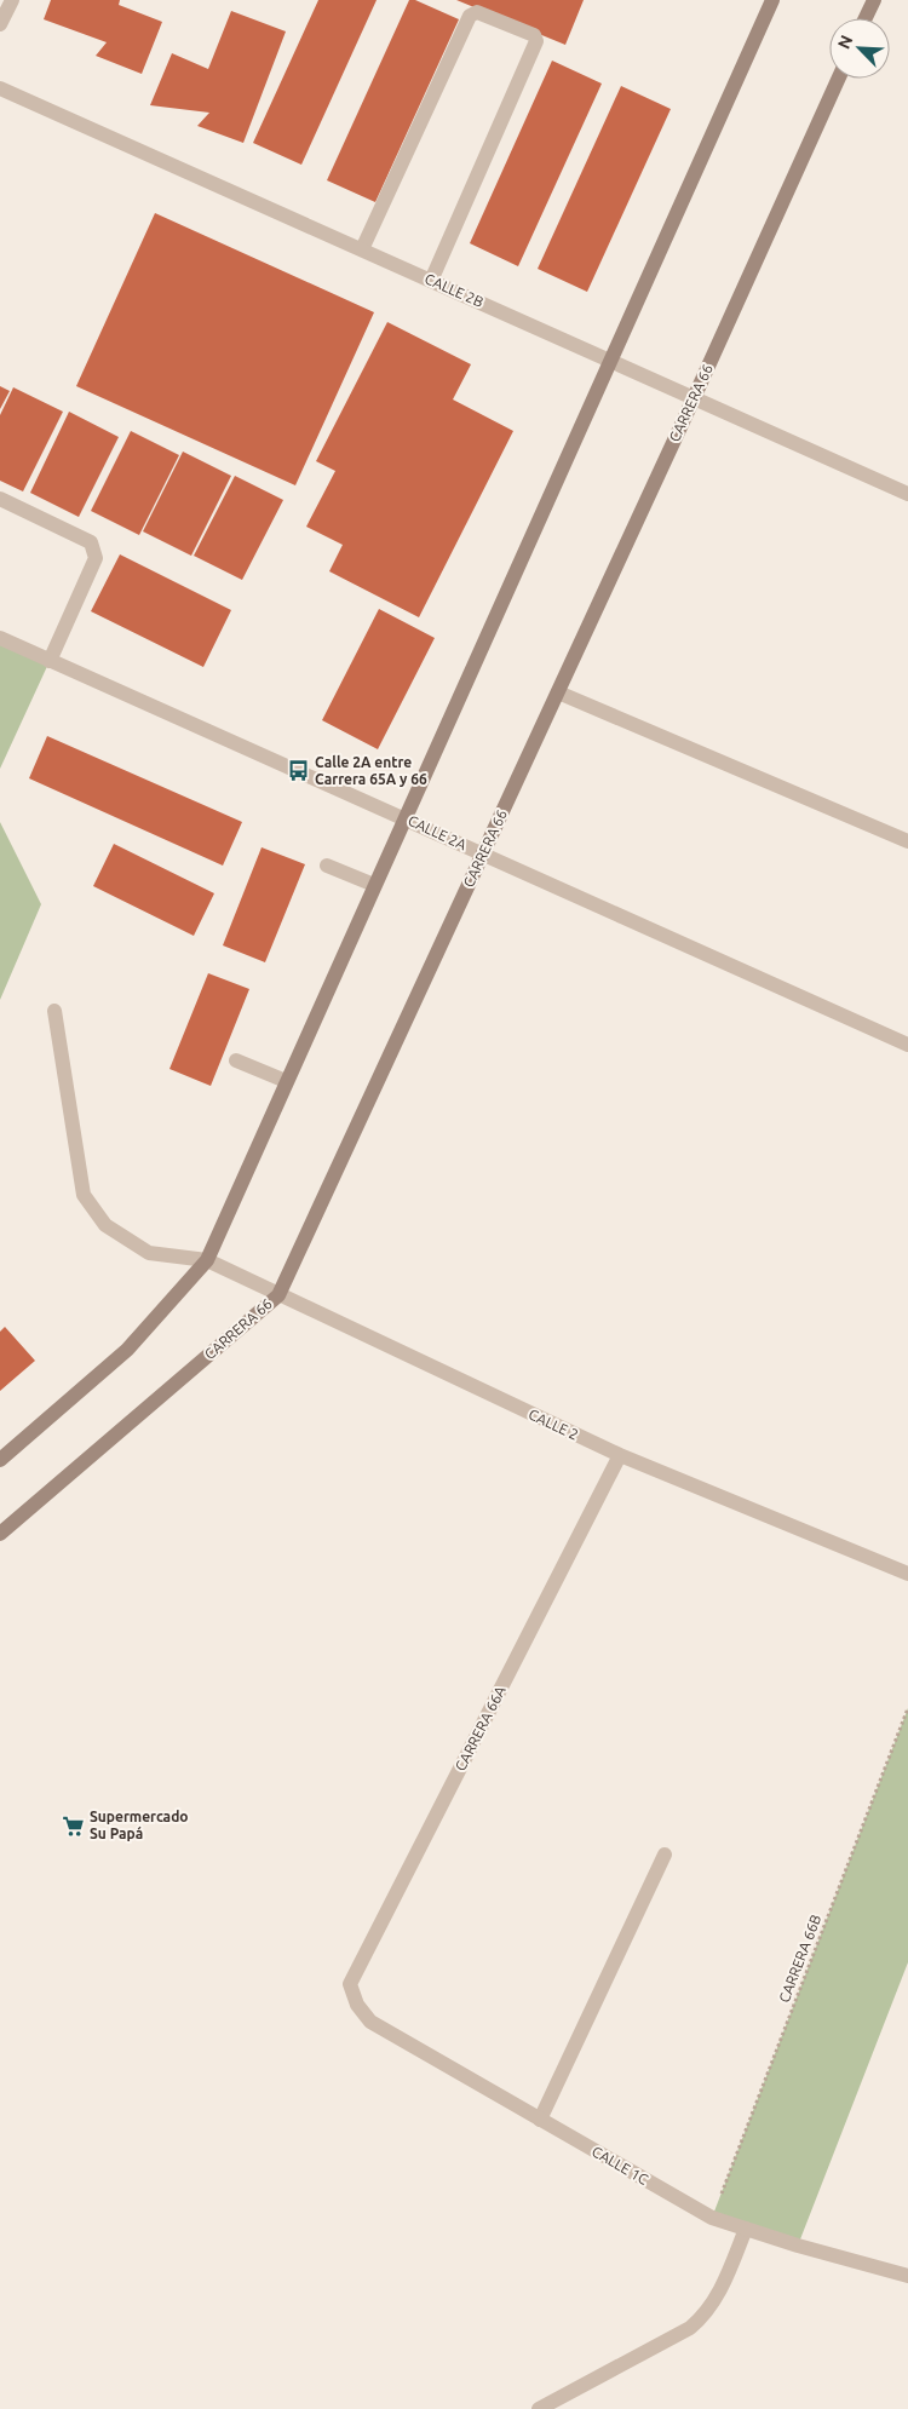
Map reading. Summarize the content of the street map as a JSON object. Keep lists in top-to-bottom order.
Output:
{
  "streets": {
    "main road": ["CARRERA 66"],
    "street": [
      "CALLE 2B",
      "CALLE 2A",
      "CALLE 2",
      "CARRERA 66A",
      "CALLE 1C"
    ],
    "path": ["CARRERA 66B"]
  },
  "crossings": [
    ["CALLE 2B", "CARRERA 66"],
    ["CARRERA 66", "CALLE 2A"],
    ["CARRERA 66", "CALLE 2"],
    ["CALLE 2", "CARRERA 66A"],
    ["CARRERA 66A", "CALLE 1C"],
    ["CARRERA 66B", "CALLE 1C"]
  ],
  "places": {
    "bus stop": ["Calle 2A entre Carrera 65A y 66"],
    "supermarket": ["Supermercado Su Papá"]
  },
  "north": "top left"
}
